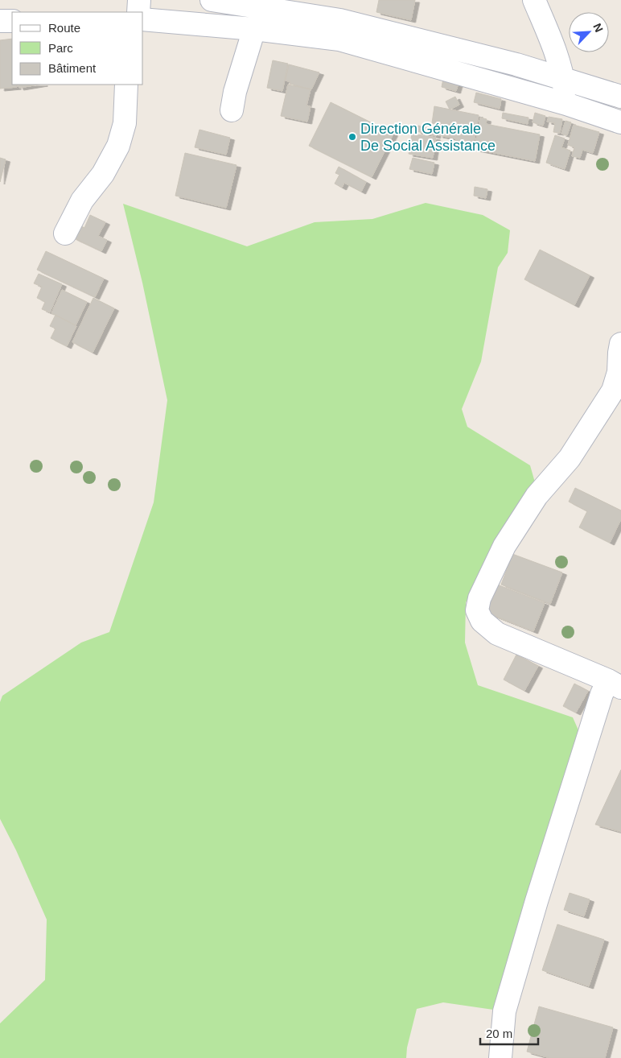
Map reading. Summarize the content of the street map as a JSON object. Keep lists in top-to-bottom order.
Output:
{
  "places": ["Direction Générale De Social Assistance"],
  "legend": ["Route", "Parc", "Bâtiment"],
  "scale_bar": "20 m",
  "north": "top right"
}
